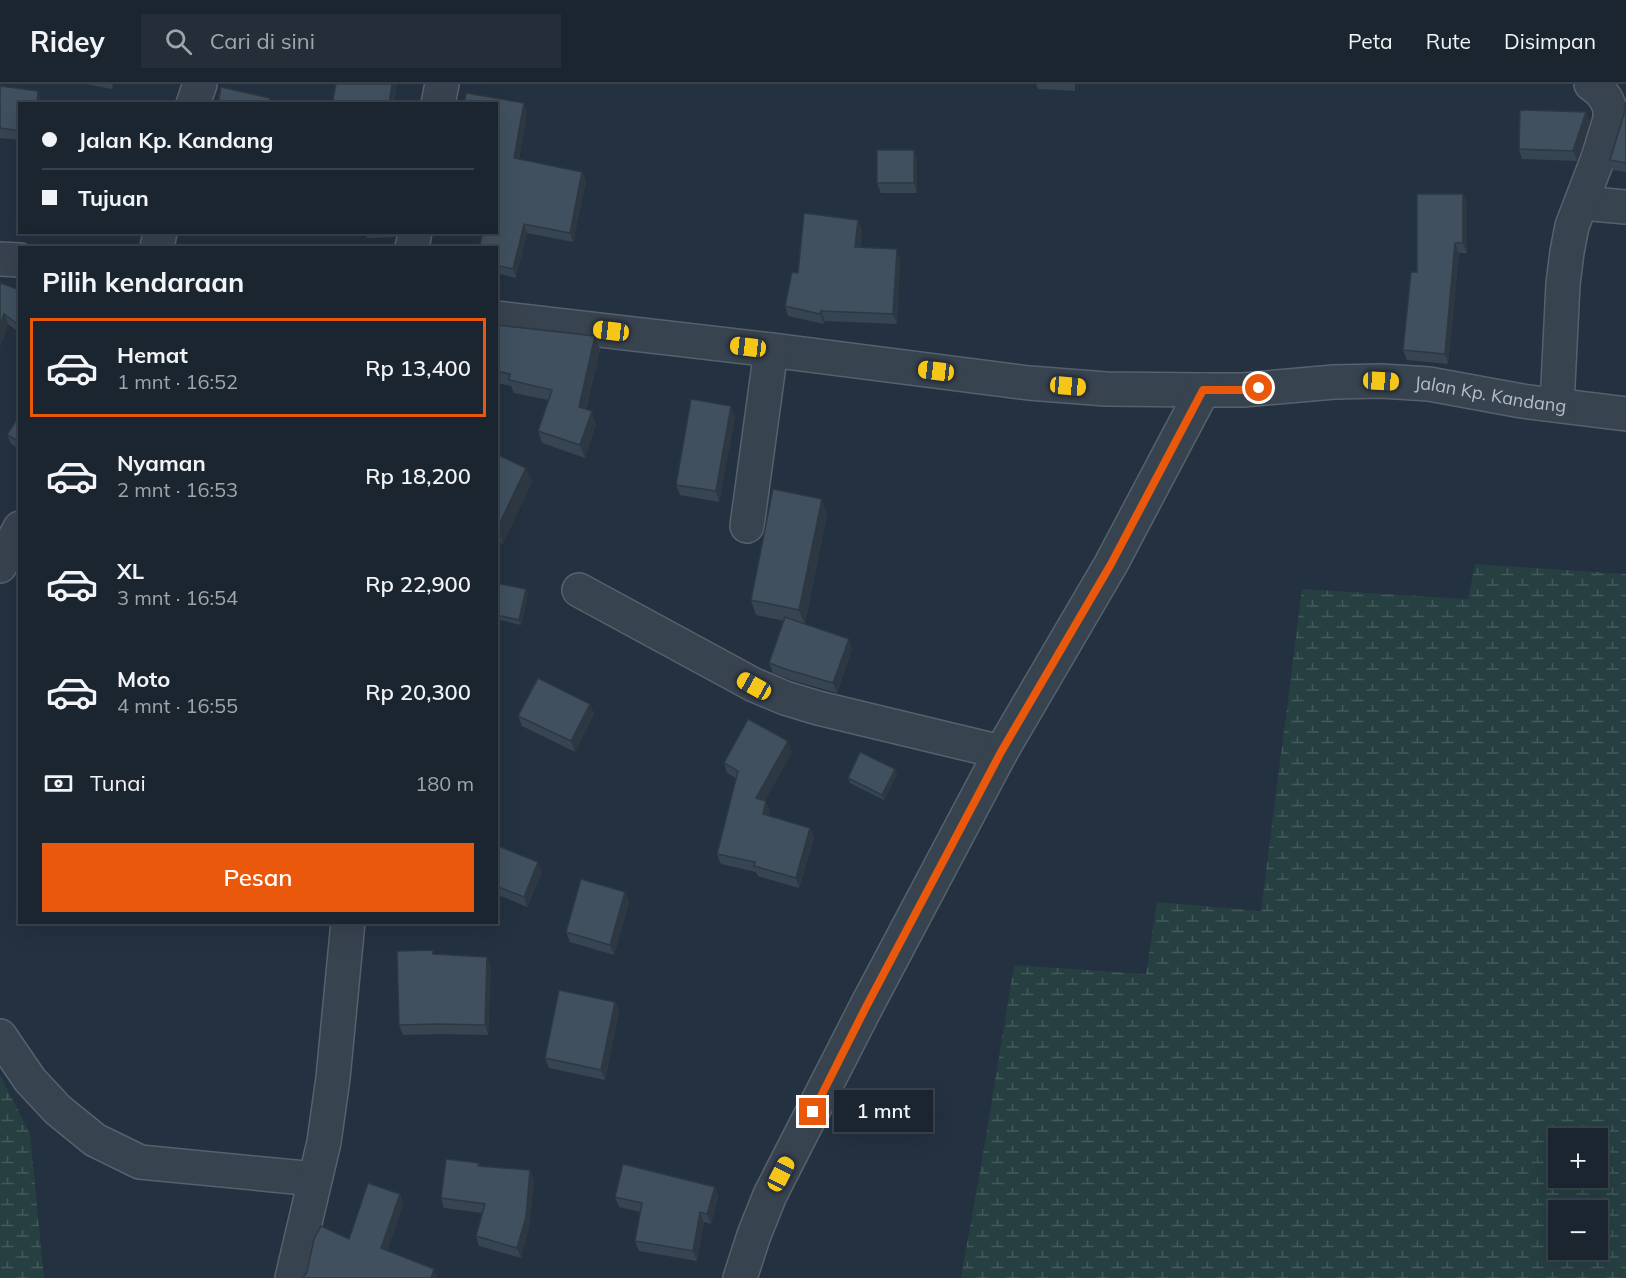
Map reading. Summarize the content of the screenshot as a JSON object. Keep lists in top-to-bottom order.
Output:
{
  "streets": {
    "street": ["Jalan Kp. Kandang"]
  },
  "page": {
    "header": "Ridey",
    "search": "Cari di sini",
    "nav": ["Peta", "Rute", "Disimpan"],
    "banner": ["Jalan Kp. Kandang", "Tujuan"],
    "heading": "Pilih kendaraan",
    "list": [
      {
        "name": "Hemat",
        "note": "1 mnt · 16:52",
        "value": "Rp 13,400"
      },
      {
        "name": "Nyaman",
        "note": "2 mnt · 16:53",
        "value": "Rp 18,200"
      },
      {
        "name": "XL",
        "note": "3 mnt · 16:54",
        "value": "Rp 22,900"
      },
      {
        "name": "Moto",
        "note": "4 mnt · 16:55",
        "value": "Rp 20,300"
      }
    ],
    "pay": ["Tunai", "180 m"],
    "buttons": "Pesan",
    "bubble": "1 mnt",
    "map_buttons": ["+", "−"]
  }
}
